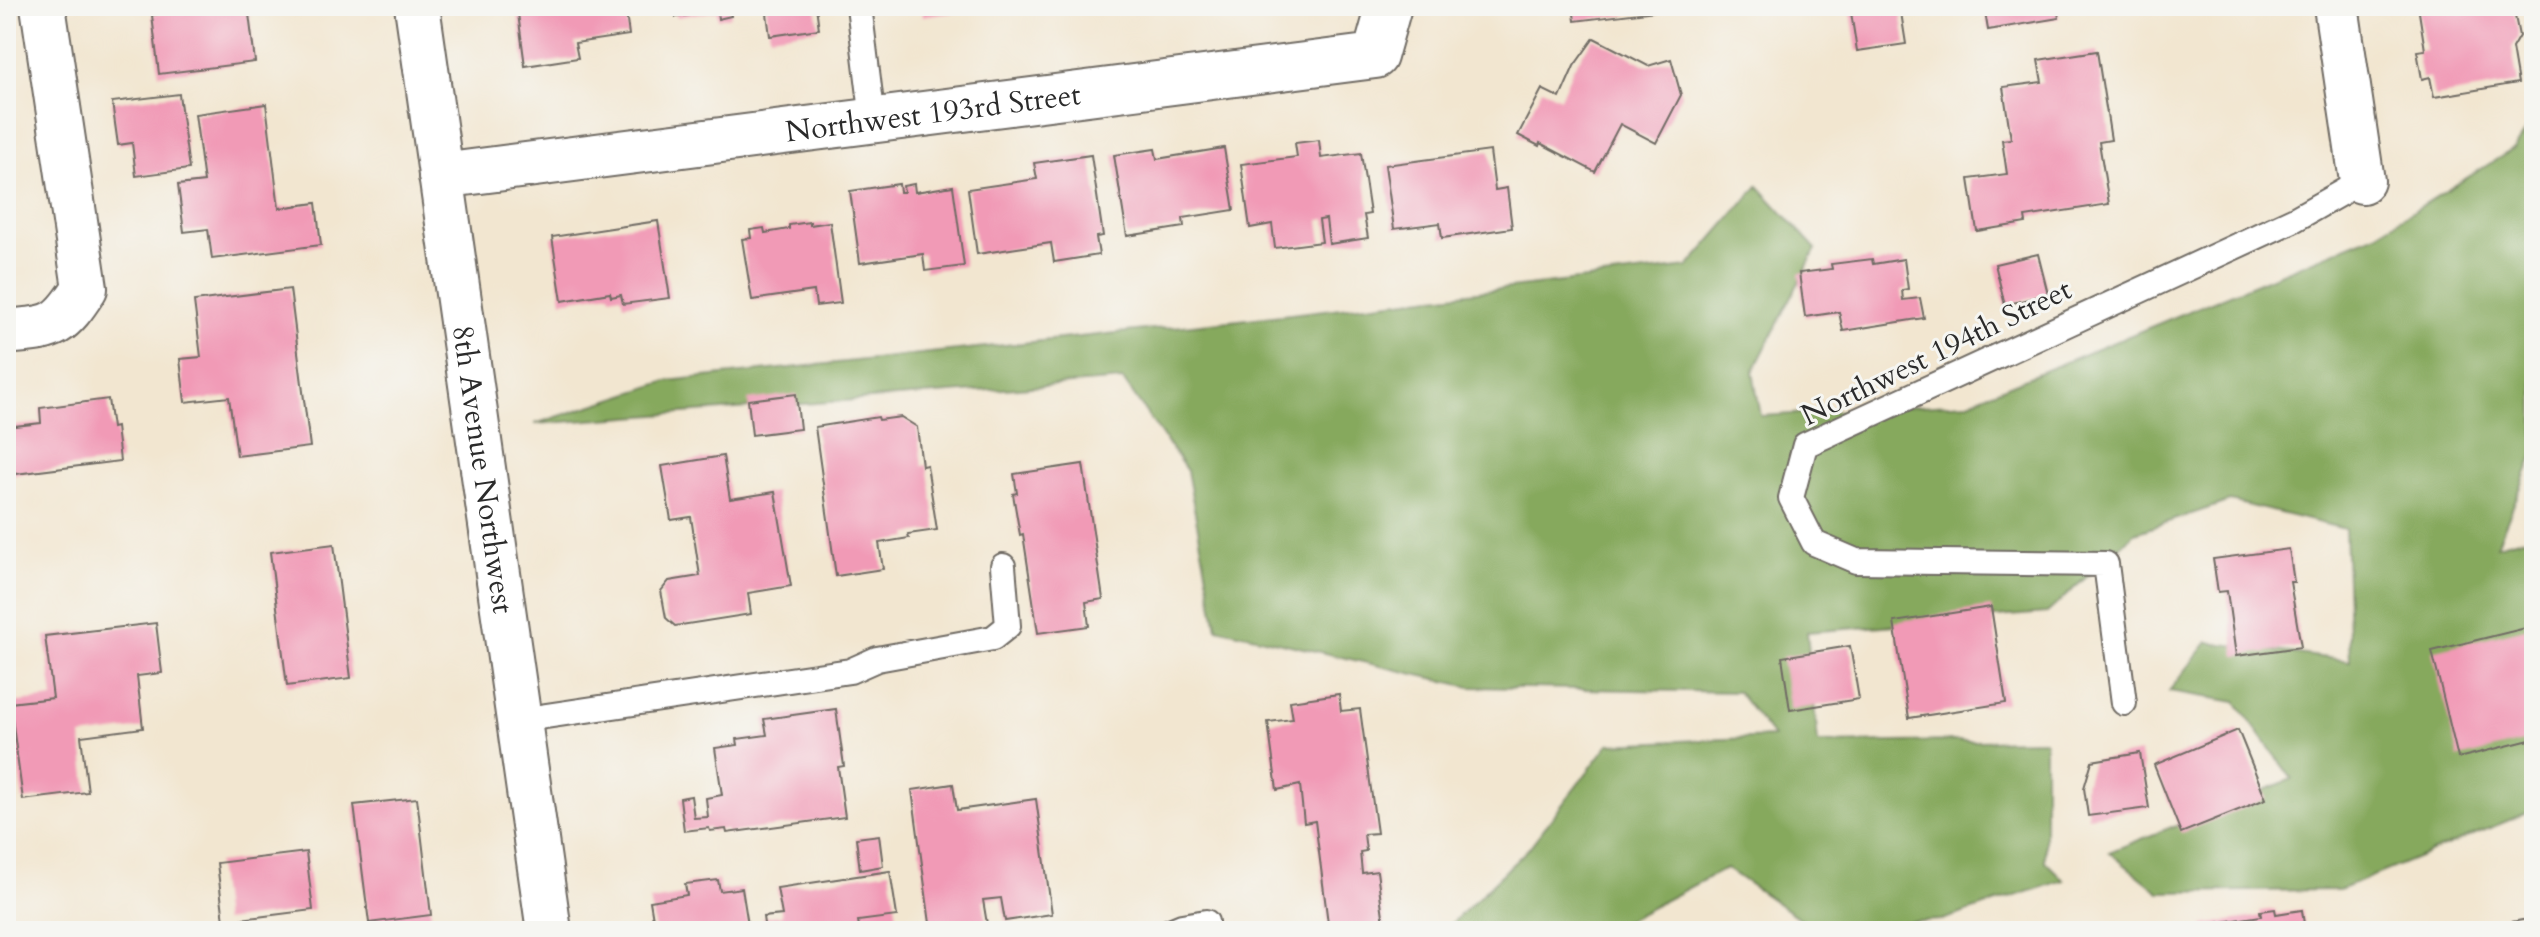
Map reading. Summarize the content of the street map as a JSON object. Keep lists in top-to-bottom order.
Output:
{
  "streets": {
    "street": ["Northwest 193rd Street", "8th Avenue Northwest"],
    "lane": ["Northwest 194th Street"]
  },
  "crossings": [
    ["Northwest 193rd Street", "8th Avenue Northwest"]
  ]
}
